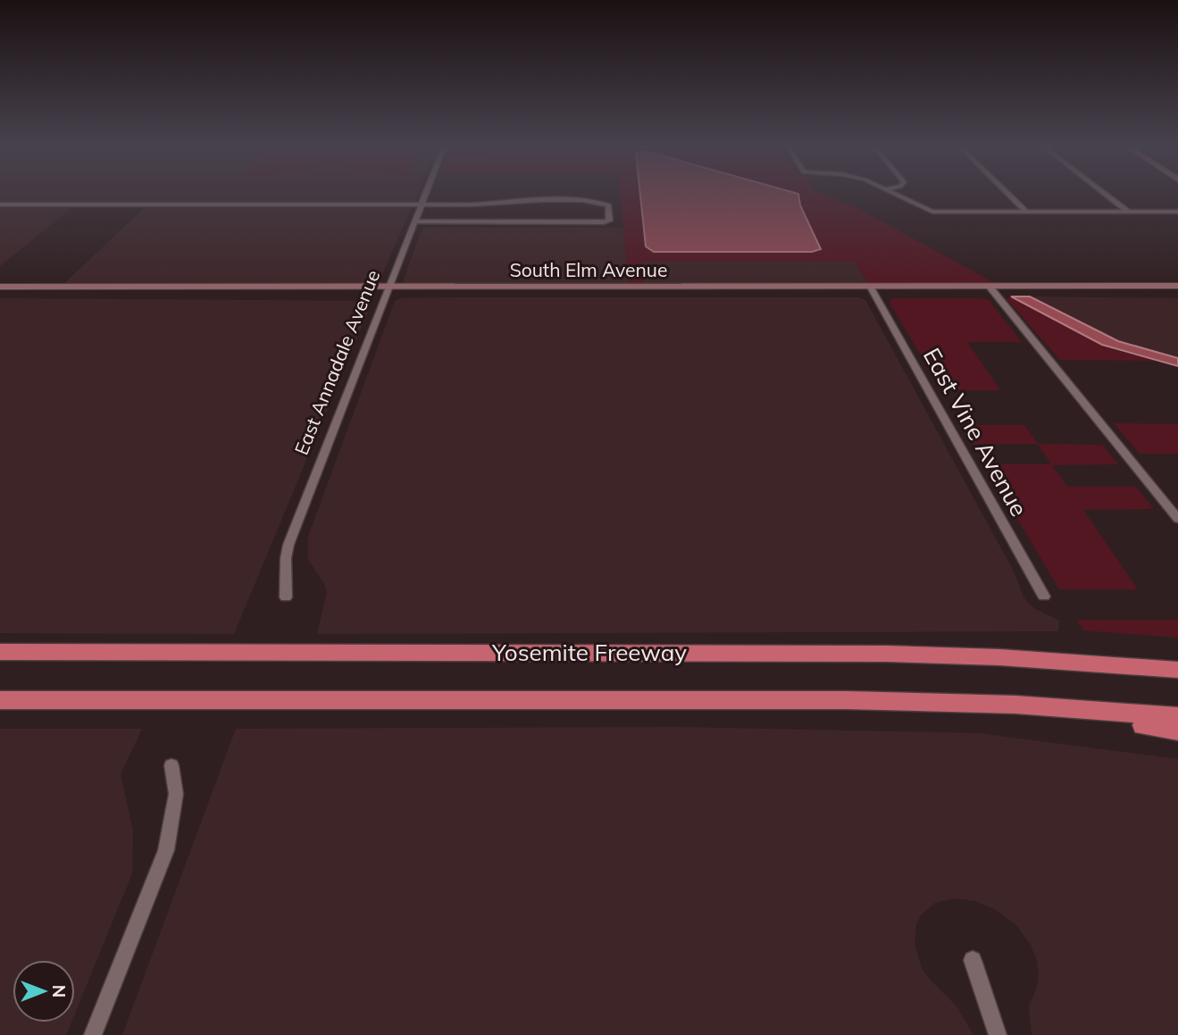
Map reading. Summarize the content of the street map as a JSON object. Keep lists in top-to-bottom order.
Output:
{
  "streets": {
    "highway": ["Yosemite Freeway"],
    "main road": ["South Elm Avenue"],
    "street": ["East Annadale Avenue", "East Vine Avenue"]
  },
  "crossings": [
    ["South Elm Avenue", "East Annadale Avenue"],
    ["South Elm Avenue", "East Vine Avenue"]
  ],
  "north": "right"
}
